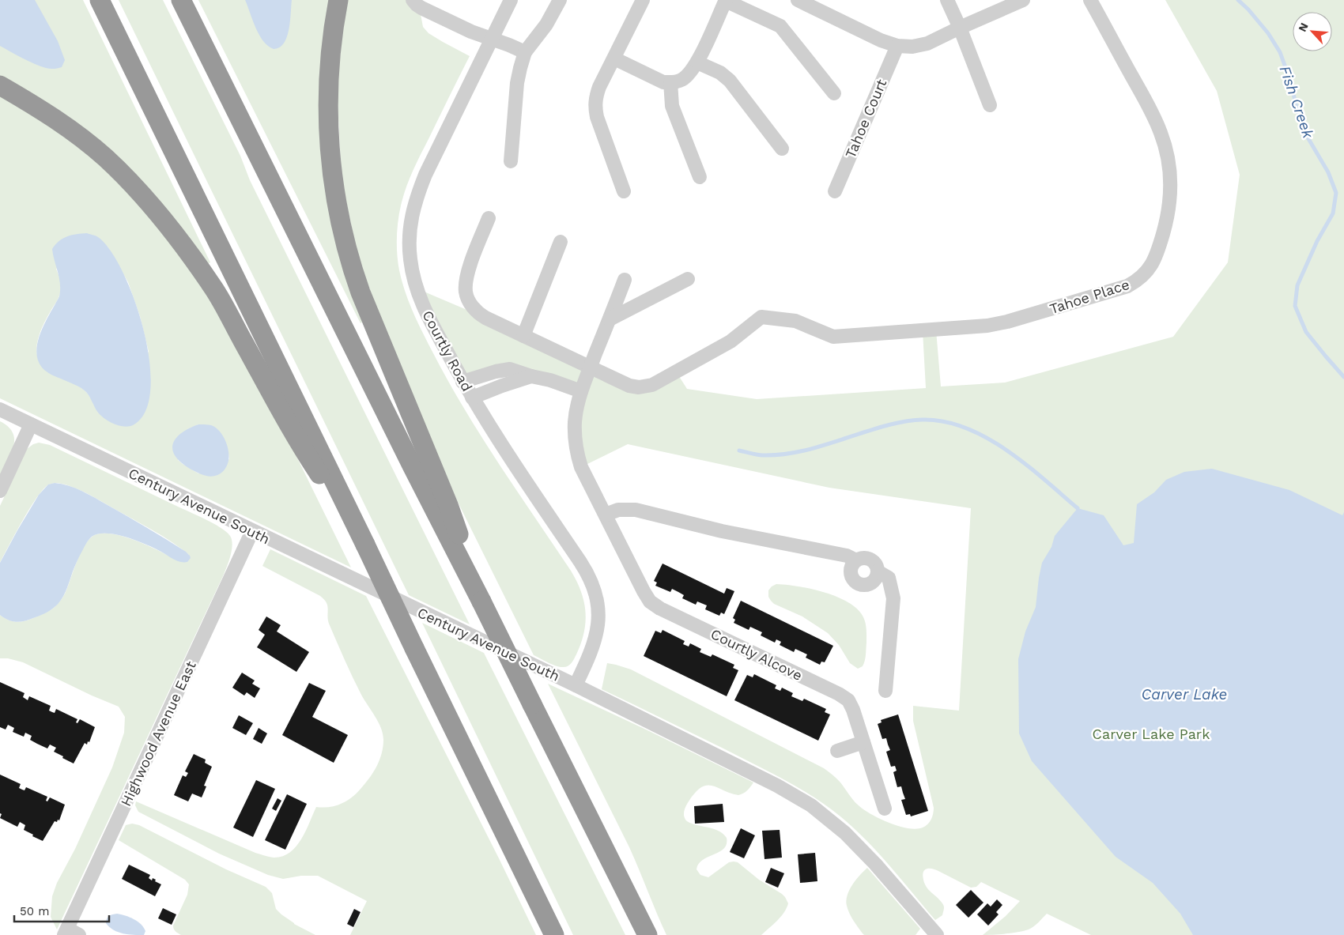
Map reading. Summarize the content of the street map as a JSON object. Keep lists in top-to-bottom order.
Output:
{
  "streets": {
    "street": [
      "Tahoe Court",
      "Tahoe Place",
      "Courtly Road",
      "Century Avenue South",
      "Courtly Alcove",
      "Highwood Avenue East"
    ]
  },
  "crossings": [
    ["Tahoe Place", "Courtly Alcove"],
    ["Courtly Road", "Century Avenue South"],
    ["Century Avenue South", "Highwood Avenue East"]
  ],
  "water": ["Fish Creek", "Carver Lake"],
  "parks": ["Carver Lake Park"],
  "scale_bar": "50 m",
  "north": "top left"
}
